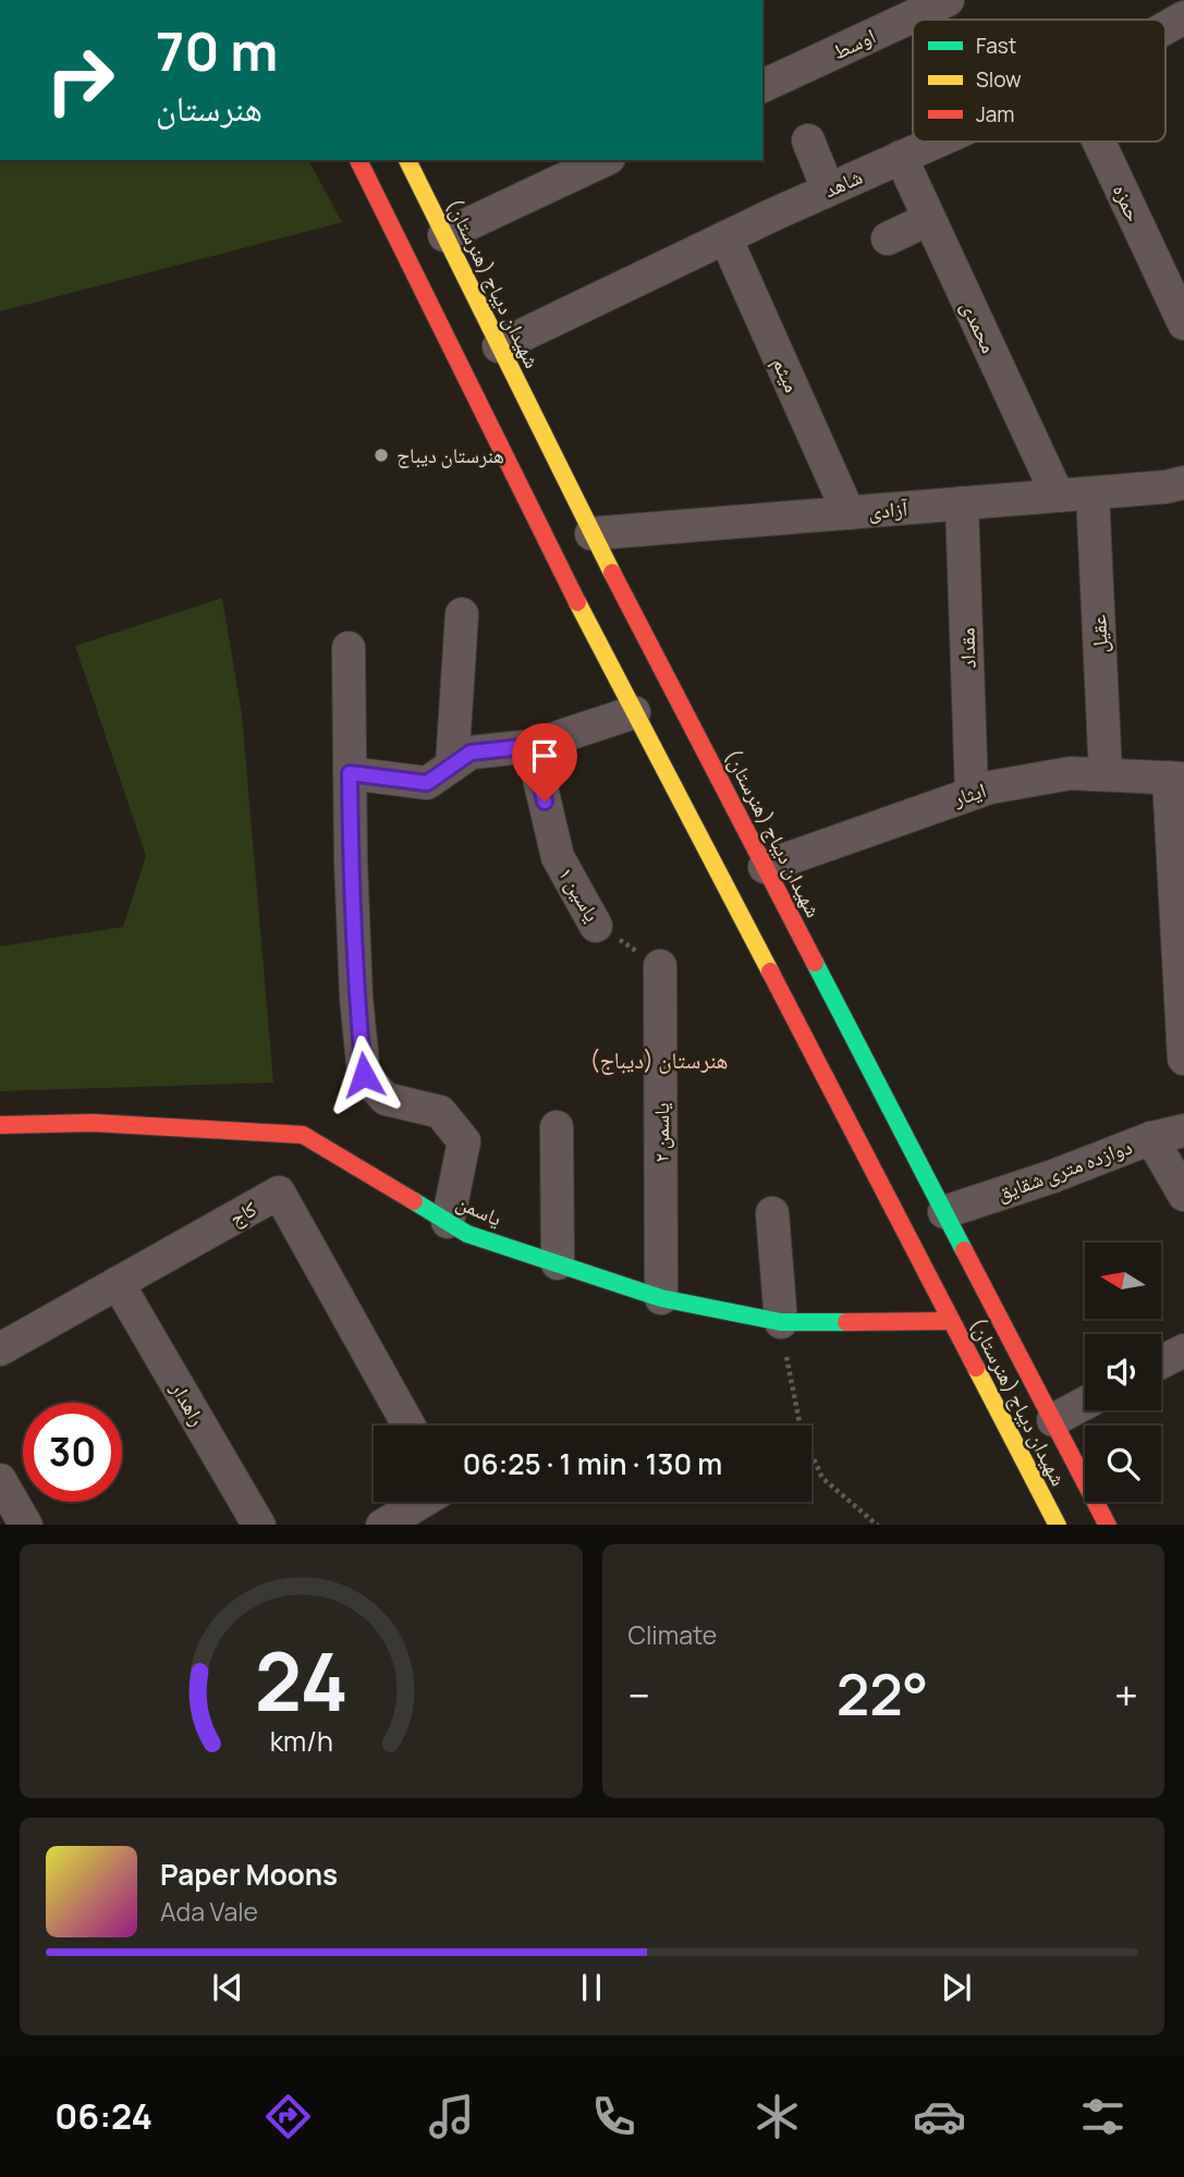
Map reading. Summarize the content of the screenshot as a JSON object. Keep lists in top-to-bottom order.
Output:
{
  "streets": {
    "main road": ["شهیدان دیباج (هنرستان)", "یاسمن"],
    "street": [
      "اوسط",
      "شاهد",
      "حمزه",
      "محمدی",
      "میثم",
      "آزادی",
      "عقیل",
      "مقداد",
      "ایثار",
      "یاسین ۱",
      "یاسمن ۲",
      "دوازده متری شقایق",
      "کاج",
      "راهدار"
    ]
  },
  "crossings": [
    ["شاهد", "شهیدان دیباج (هنرستان)"],
    ["شاهد", "محمدی"],
    ["شاهد", "میثم"],
    ["شهیدان دیباج (هنرستان)", "آزادی"],
    ["شهیدان دیباج (هنرستان)", "ایثار"],
    ["شهیدان دیباج (هنرستان)", "دوازده متری شقایق"],
    ["شهیدان دیباج (هنرستان)", "یاسمن"],
    ["محمدی", "آزادی"],
    ["میثم", "آزادی"],
    ["آزادی", "عقیل"],
    ["آزادی", "مقداد"],
    ["عقیل", "ایثار"],
    ["مقداد", "ایثار"],
    ["یاسین ۱", "یاسمن ۲"],
    ["یاسمن ۲", "یاسمن"],
    ["کاج", "راهدار"]
  ],
  "districts": ["(هنرستان (دیباج"],
  "places": ["هنرستان دیباج"],
  "legend": ["Fast", "Slow", "Jam"],
  "north": "left",
  "page": {
    "turn": ["70 m", "هنرستان"],
    "limit": "30",
    "trip": "06:25 · 1 min · 130 m",
    "tile": "Climate",
    "heat": ["−", "22°", "+"],
    "song": ["Paper Moons", "Ada Vale"],
    "tabs": "06:24",
    "gauge": ["24", "km/h"]
  }
}
